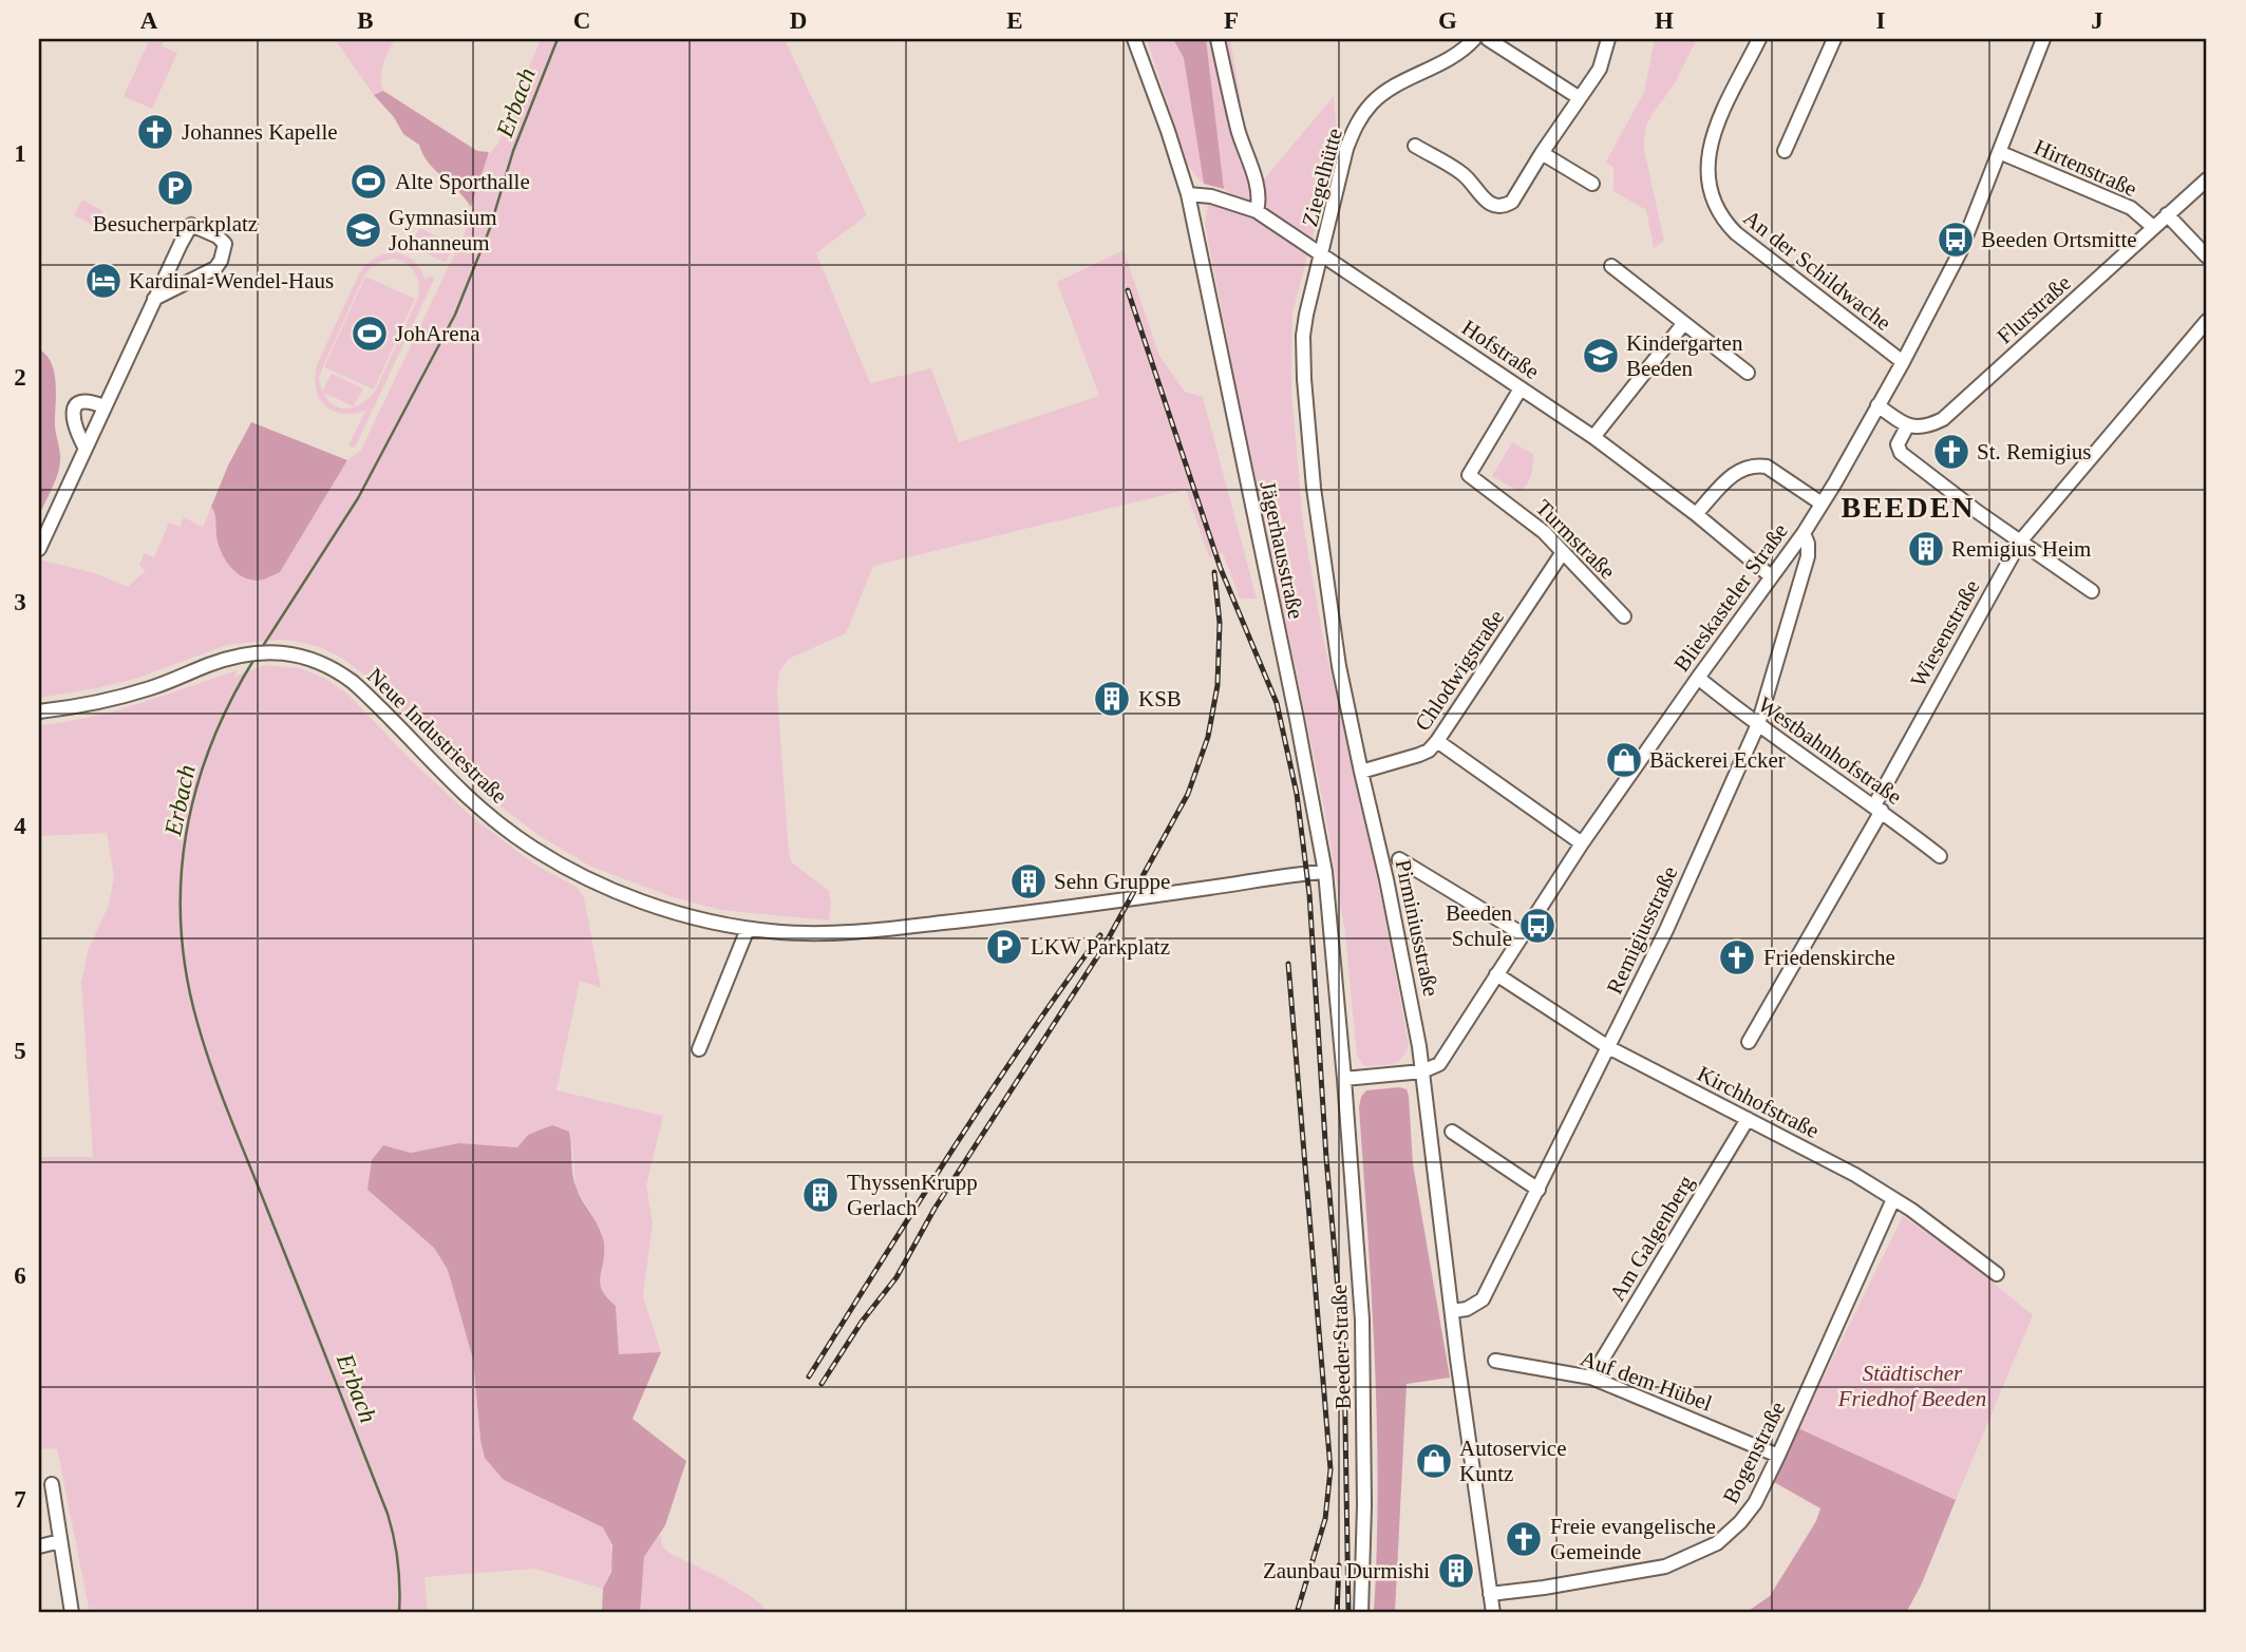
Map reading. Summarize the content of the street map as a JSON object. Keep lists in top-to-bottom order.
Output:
{
  "streets": {
    "street": [
      "Hirtenstraße",
      "Ziegelhütte",
      "An der Schildwache",
      "Flurstraße",
      "Hofstraße",
      "Turmstraße",
      "Jägerhausstraße",
      "Blieskasteler Straße",
      "Wiesenstraße",
      "Chlodwigstraße",
      "Neue Industriestraße",
      "Westbahnhofstraße",
      "Pirminiusstraße",
      "Remigiusstraße",
      "Kirchhofstraße",
      "Am Galgenberg",
      "Beeder Straße",
      "Auf dem Hübel",
      "Bogenstraße"
    ]
  },
  "crossings": [
    ["Hirtenstraße", "Flurstraße"],
    ["Hirtenstraße", "Blieskasteler Straße"],
    ["Ziegelhütte", "Hofstraße"],
    ["Ziegelhütte", "Pirminiusstraße"],
    ["An der Schildwache", "Blieskasteler Straße"],
    ["Hofstraße", "Turmstraße"],
    ["Hofstraße", "Jägerhausstraße"],
    ["Hofstraße", "Blieskasteler Straße"],
    ["Hofstraße", "Pirminiusstraße"],
    ["Turmstraße", "Chlodwigstraße"],
    ["Jägerhausstraße", "Neue Industriestraße"],
    ["Jägerhausstraße", "Beeder Straße"],
    ["Blieskasteler Straße", "Westbahnhofstraße"],
    ["Blieskasteler Straße", "Pirminiusstraße"],
    ["Blieskasteler Straße", "Remigiusstraße"],
    ["Blieskasteler Straße", "Kirchhofstraße"],
    ["Wiesenstraße", "Westbahnhofstraße"],
    ["Chlodwigstraße", "Pirminiusstraße"],
    ["Westbahnhofstraße", "Remigiusstraße"],
    ["Pirminiusstraße", "Remigiusstraße"],
    ["Pirminiusstraße", "Bogenstraße"],
    ["Remigiusstraße", "Kirchhofstraße"],
    ["Kirchhofstraße", "Am Galgenberg"],
    ["Kirchhofstraße", "Bogenstraße"],
    ["Am Galgenberg", "Auf dem Hübel"],
    ["Auf dem Hübel", "Bogenstraße"]
  ],
  "districts": ["BEEDEN"],
  "water": ["Erbach"],
  "parks": ["Städtischer Friedhof Beeden"],
  "places": {
    "church": [
      "Johannes Kapelle",
      "St. Remigius",
      "Friedenskirche",
      "Freie evangelische Gemeinde"
    ],
    "sports": ["Alte Sporthalle", "JohArena"],
    "parking": ["Besucherparkplatz", "LKW Parkplatz"],
    "school or university": ["Gymnasium Johanneum", "Kindergarten Beeden"],
    "bus stop": ["Beeden Ortsmitte", "Beeden Schule"],
    "hotel": ["Kardinal-Wendel-Haus"],
    "building": [
      "Remigius Heim",
      "KSB",
      "Sehn Gruppe",
      "ThyssenKrupp Gerlach",
      "Zaunbau Durmishi"
    ],
    "shop": ["Bäckerei Ecker", "Autoservice Kuntz"]
  },
  "grid": {
    "columns": [
      "A",
      "B",
      "C",
      "D",
      "E",
      "F",
      "G",
      "H",
      "I",
      "J"
    ],
    "rows": [
      "1",
      "2",
      "3",
      "4",
      "5",
      "6",
      "7"
    ]
  }
}
